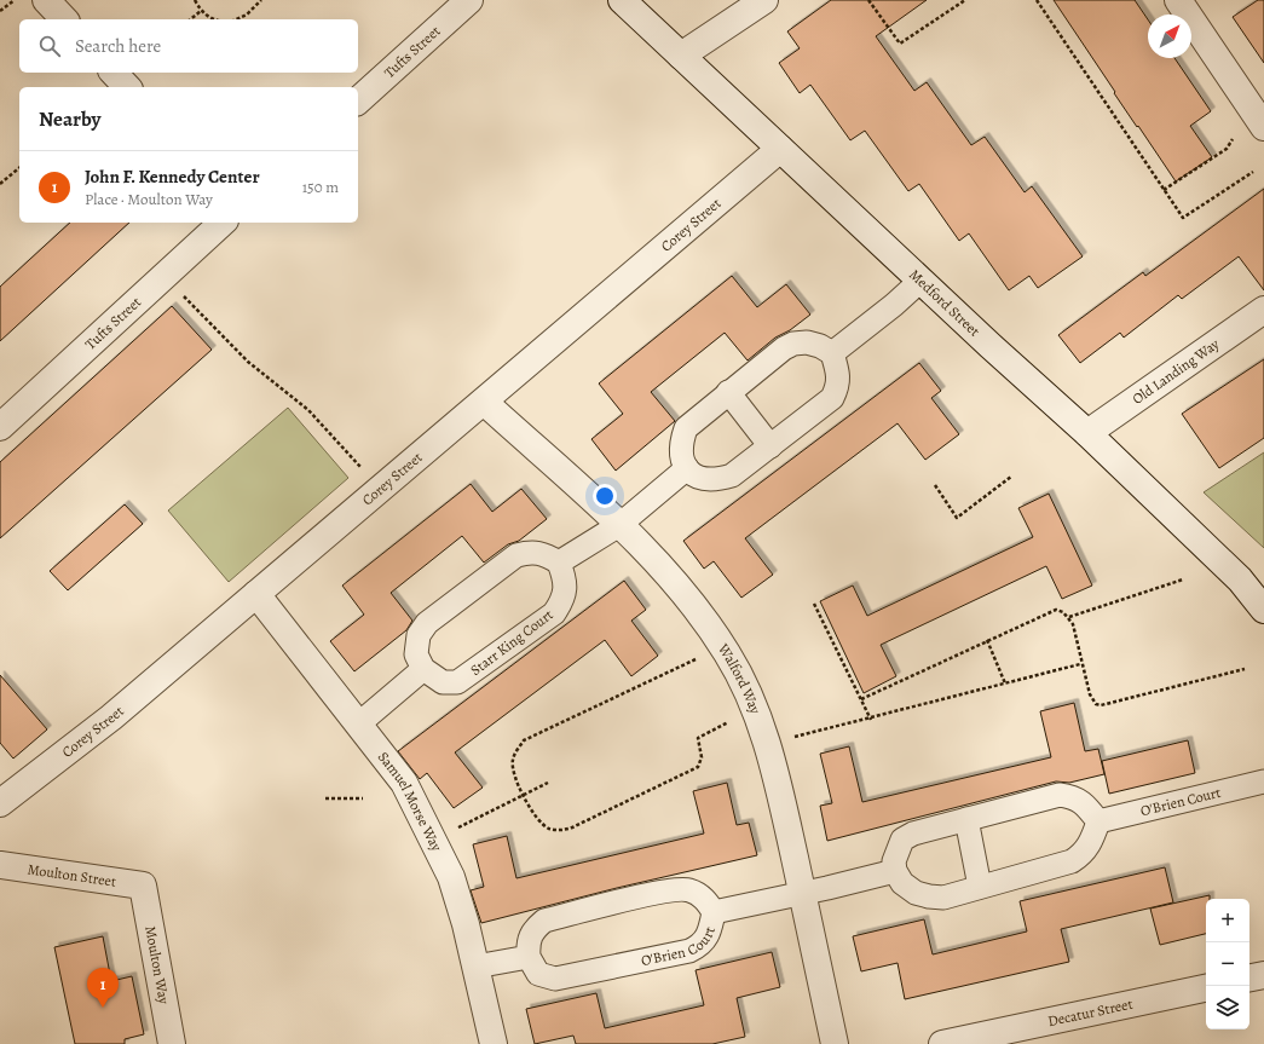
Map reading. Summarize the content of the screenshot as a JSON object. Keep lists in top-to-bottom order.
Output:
{
  "streets": {
    "street": [
      "Tufts Street",
      "Corey Street",
      "Medford Street",
      "Old Landing Way",
      "Starr King Court",
      "Walford Way",
      "O'Brien Court",
      "Samuel Morse Way",
      "Moulton Street",
      "Moulton Way",
      "Decatur Street"
    ]
  },
  "crossings": [
    ["Corey Street", "Medford Street"],
    ["Corey Street", "Walford Way"],
    ["Corey Street", "Samuel Morse Way"],
    ["Medford Street", "Old Landing Way"],
    ["Moulton Street", "Moulton Way"]
  ],
  "north": "top right",
  "page": {
    "search": "Search here",
    "heading": "Nearby",
    "list": [
      {
        "mark": "1",
        "name": "John F. Kennedy Center",
        "note": "Place · Moulton Way",
        "value": "150 m"
      }
    ],
    "map_buttons": ["+", "−"],
    "pins": "1"
  }
}
